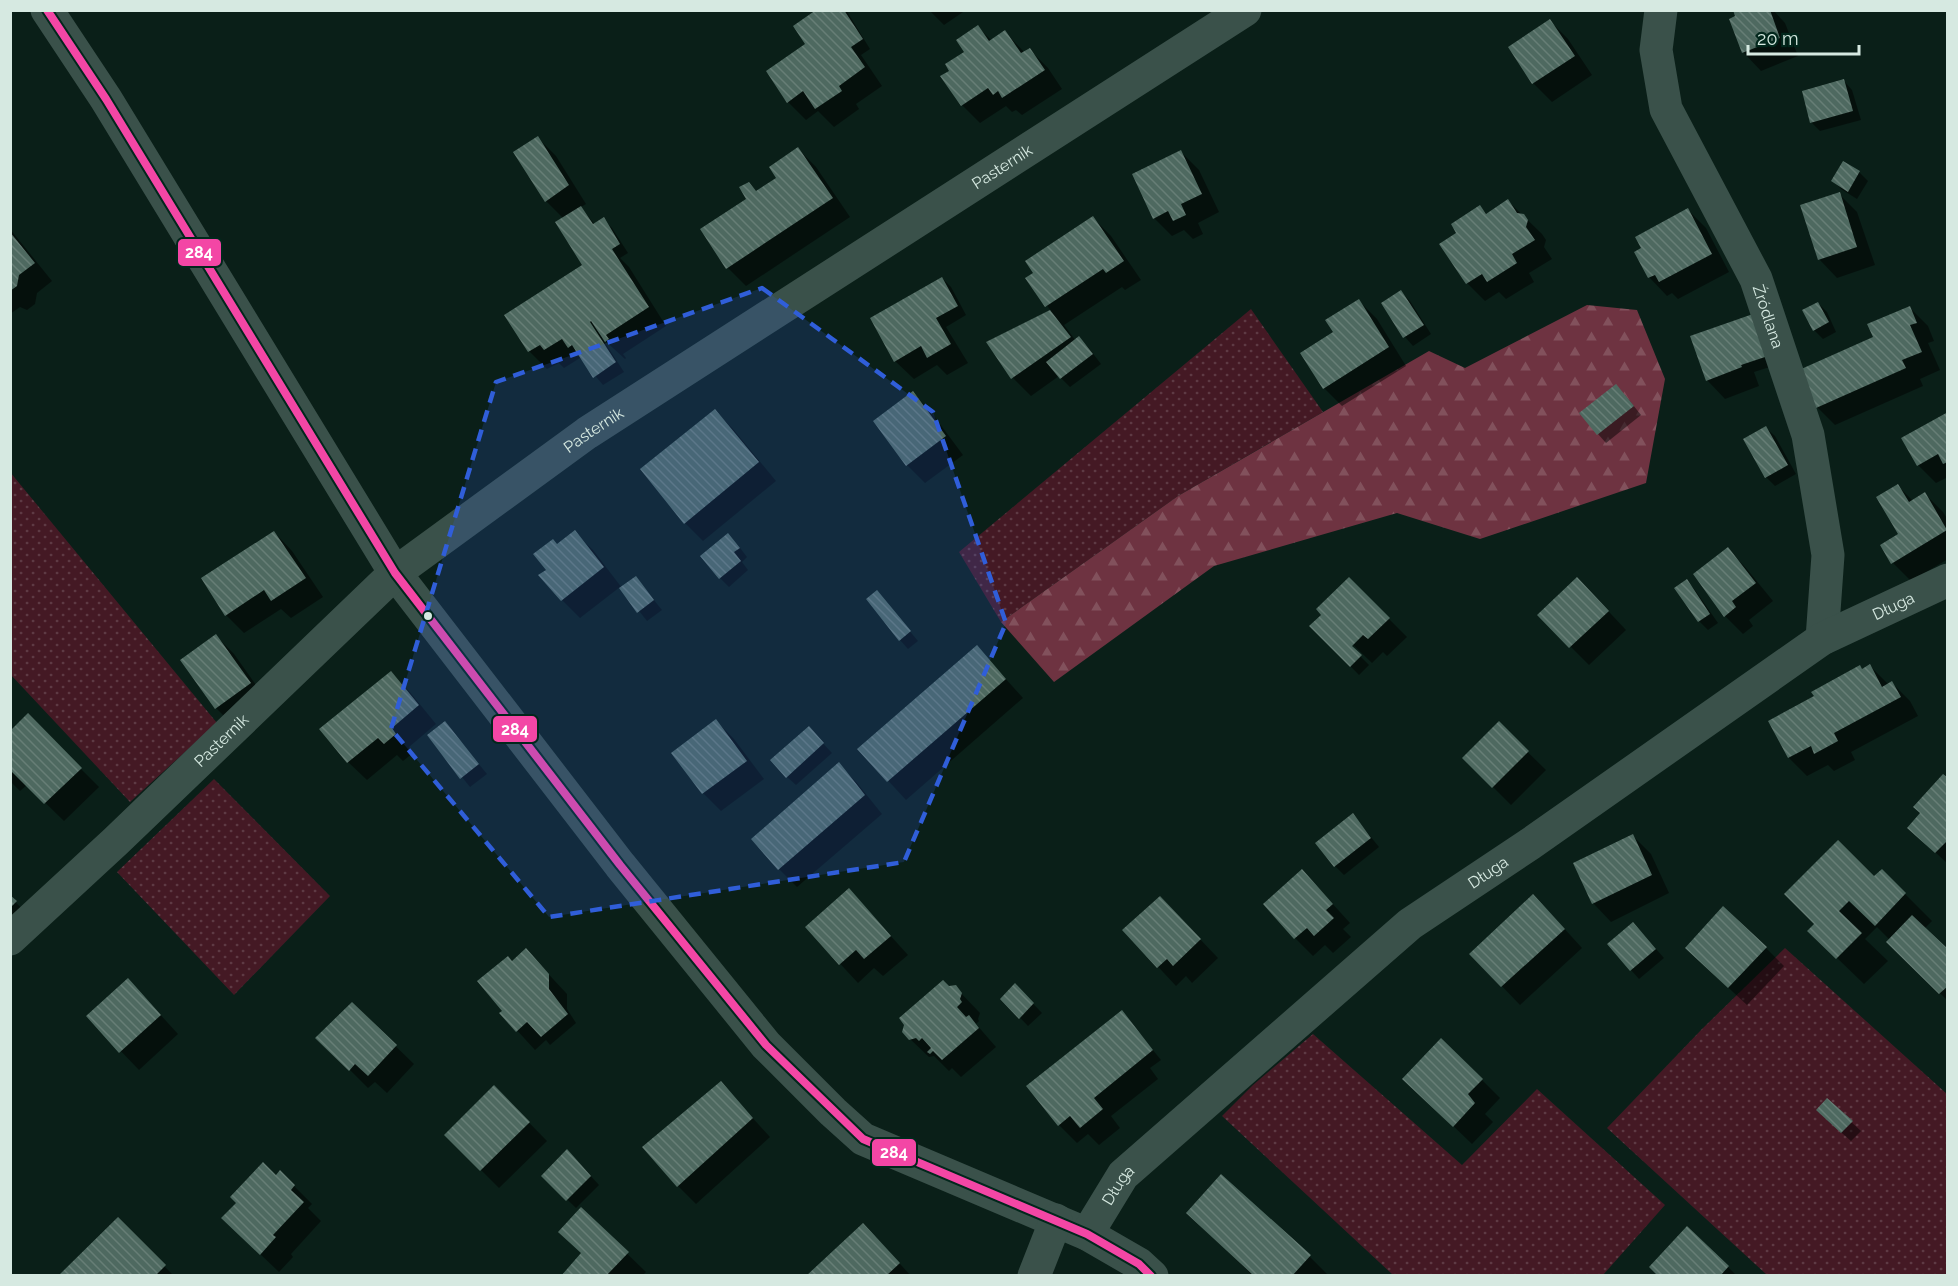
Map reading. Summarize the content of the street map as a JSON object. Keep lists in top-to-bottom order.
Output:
{
  "streets": {
    "street": ["Pasternik", "Źródlana", "Długa"]
  },
  "crossings": [
    ["Źródlana", "Długa"]
  ],
  "lines": ["transit line 284"],
  "scale_bar": "20 m"
}
